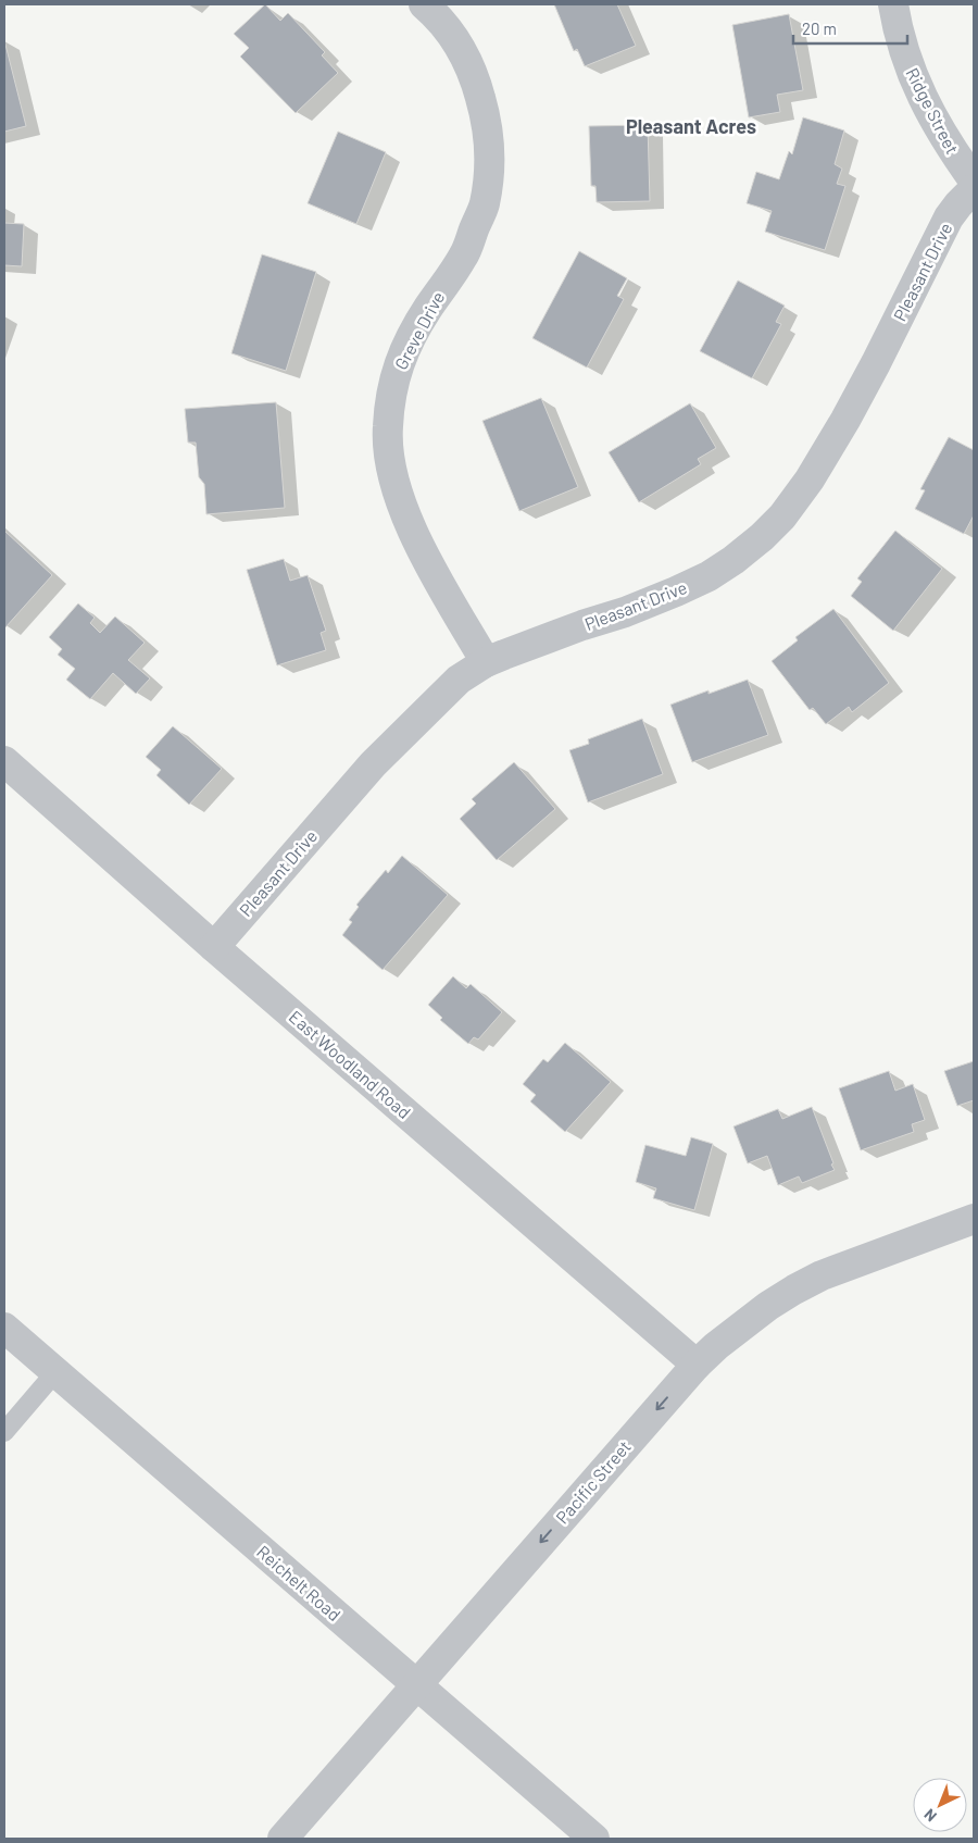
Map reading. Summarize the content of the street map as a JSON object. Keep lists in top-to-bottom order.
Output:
{
  "streets": {
    "street": [
      "Ridge Street",
      "Pleasant Drive",
      "Greve Drive",
      "East Woodland Road",
      "Pacific Street",
      "Reichelt Road"
    ]
  },
  "crossings": [
    ["Pleasant Drive", "Greve Drive"],
    ["Pleasant Drive", "East Woodland Road"],
    ["East Woodland Road", "Pacific Street"],
    ["Pacific Street", "Reichelt Road"]
  ],
  "one_way": ["Pacific Street"],
  "districts": ["Pleasant Acres"],
  "scale_bar": "20 m",
  "north": "bottom left"
}
